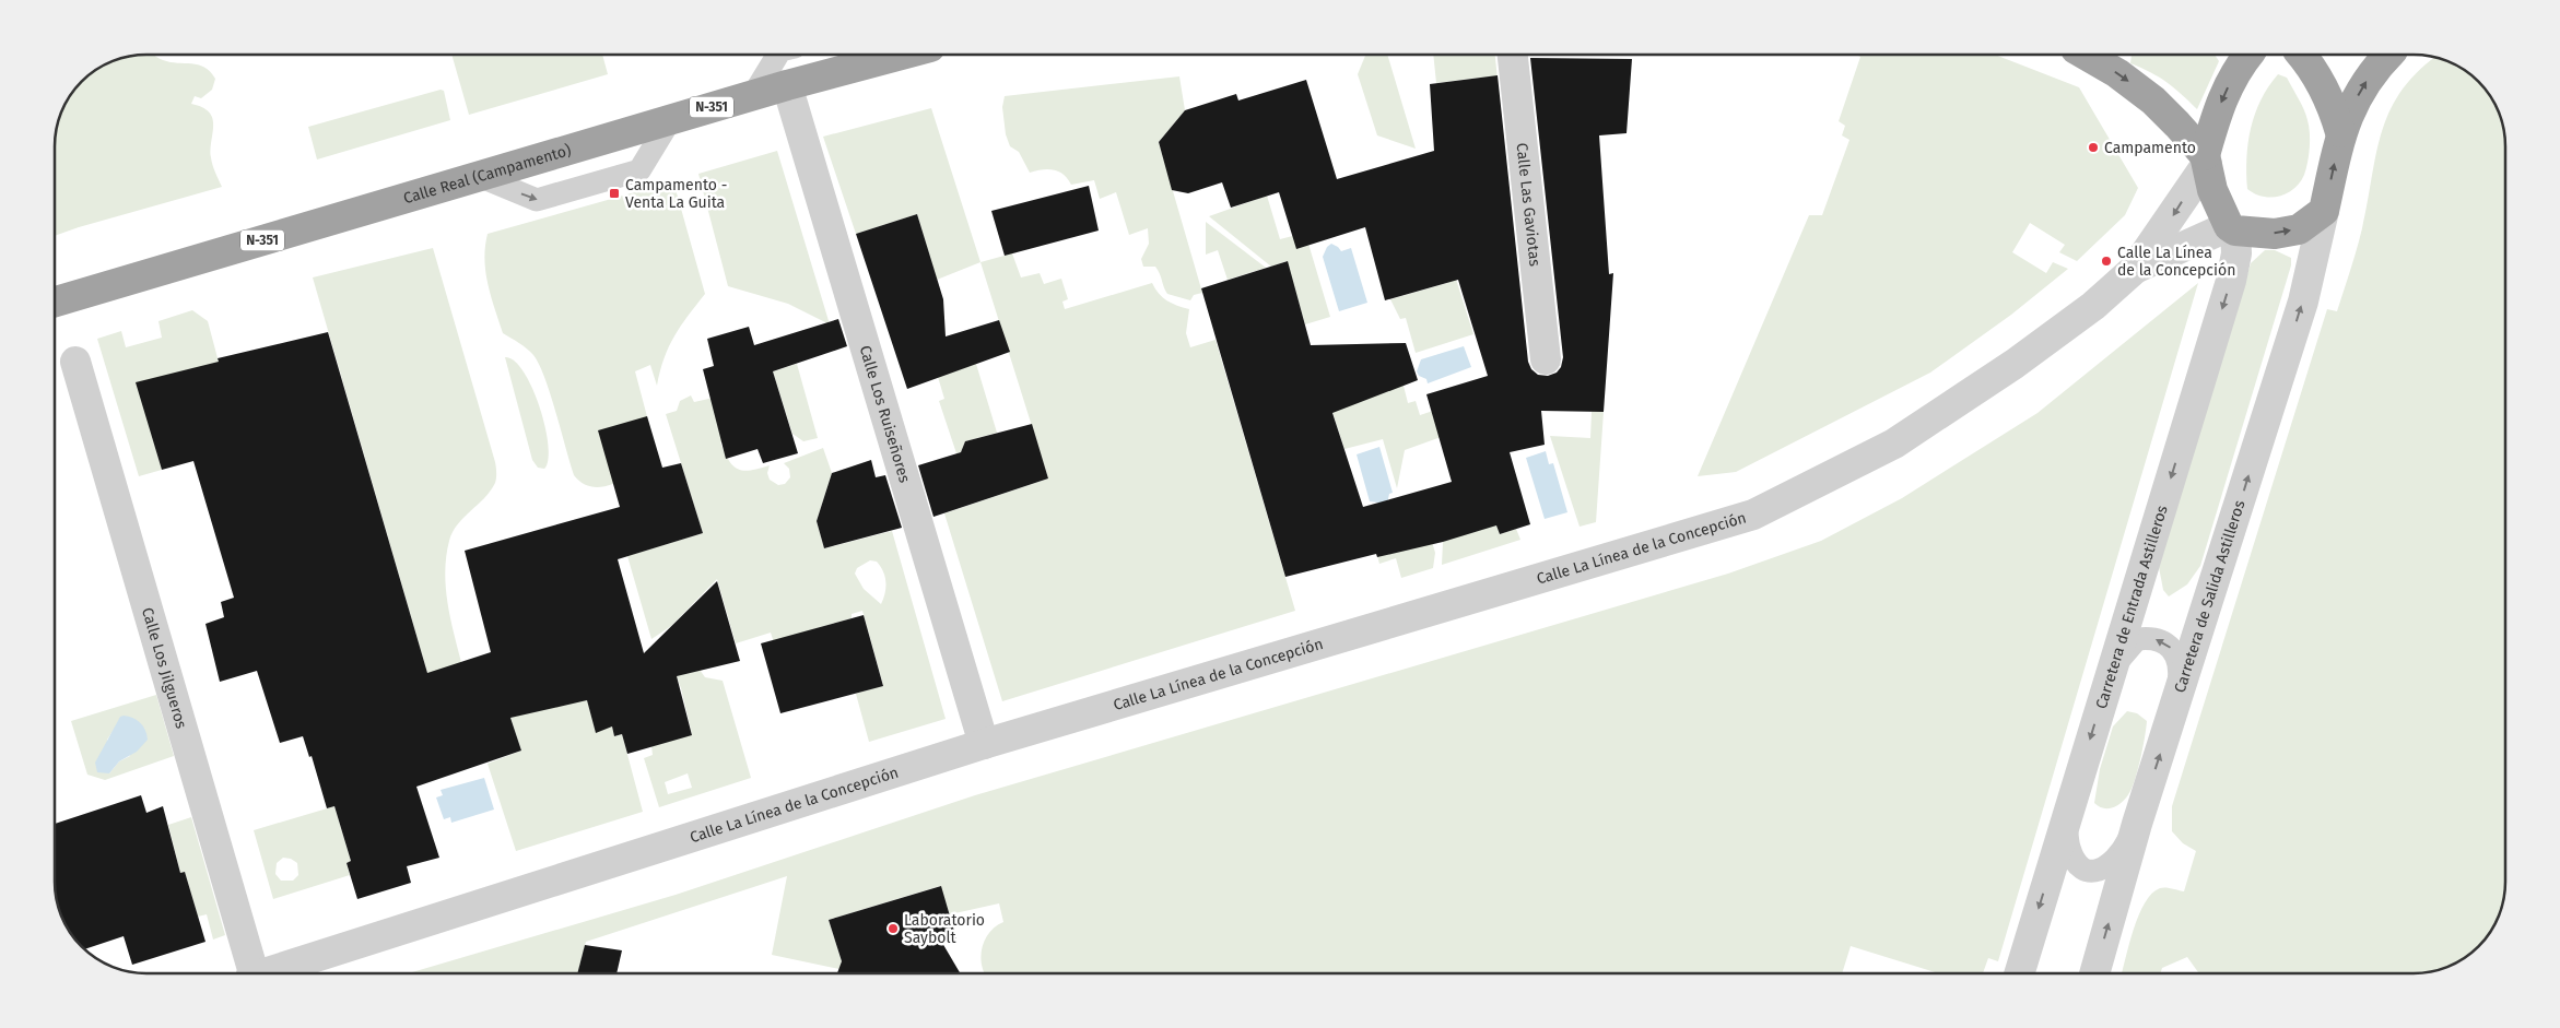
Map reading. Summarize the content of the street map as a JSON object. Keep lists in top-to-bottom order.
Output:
{
  "streets": {
    "highway": ["N-351", "Calle Real (Campamento)"],
    "street": [
      "Calle Las Gaviotas",
      "Calle Los Ruiseñores",
      "Calle La Línea de la Concepción",
      "Carretera de Salida Astilleros",
      "Carretera de Entrada Astilleros",
      "Calle Los Jilgueros"
    ]
  },
  "crossings": [
    ["Calle Real (Campamento)", "Calle Los Ruiseñores"],
    ["Calle Los Ruiseñores", "Calle La Línea de la Concepción"],
    ["Calle La Línea de la Concepción", "Carretera de Entrada Astilleros"]
  ],
  "one_way": ["Carretera de Salida Astilleros", "Carretera de Entrada Astilleros"],
  "places": {
    "other": ["Campamento", "Calle La Línea de la Concepción", "Laboratorio Saybolt"],
    "transit": ["Campamento - Venta La Guita"]
  }
}
